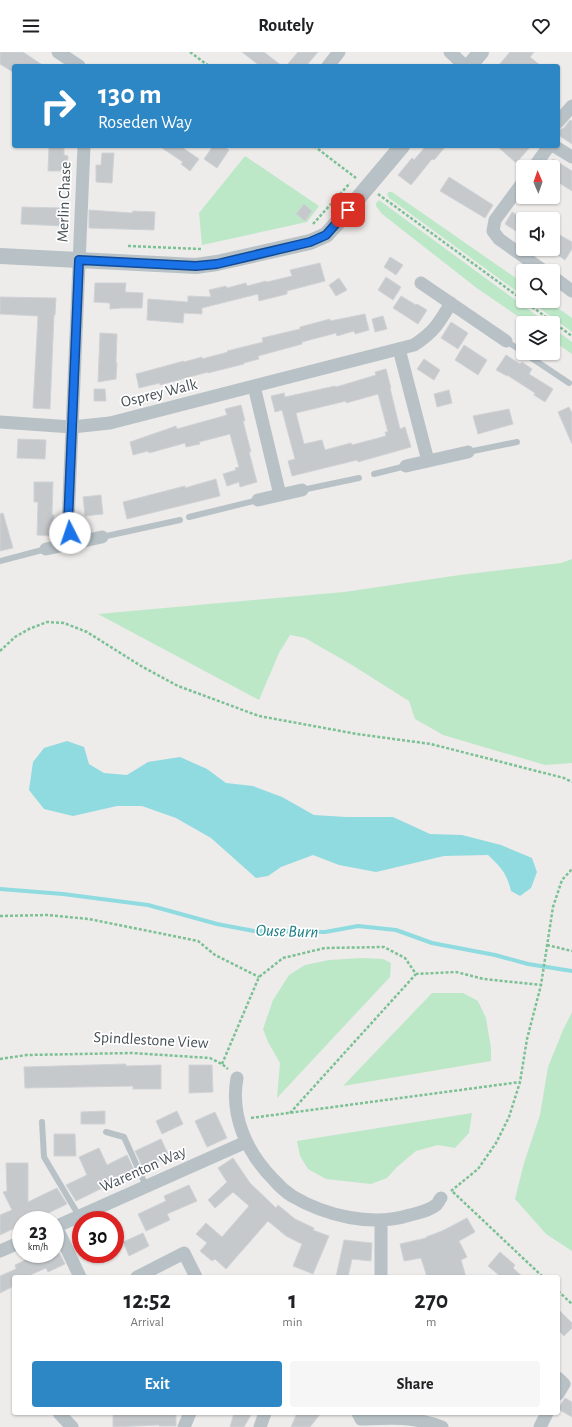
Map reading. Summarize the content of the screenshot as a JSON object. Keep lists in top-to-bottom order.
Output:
{
  "streets": {
    "street": ["Merlin Chase", "Osprey Walk", "Warenton Way"],
    "path": ["Spindlestone View"]
  },
  "water": ["Ouse Burn"],
  "north": "top",
  "page": {
    "header": "Routely",
    "turn": ["130 m", "Roseden Way"],
    "speed": "23 km/h",
    "limit": "30",
    "eta": [
      "12:52",
      "Arrival",
      "1",
      "min",
      "270",
      "m"
    ],
    "buttons": ["Exit", "Share"]
  }
}
